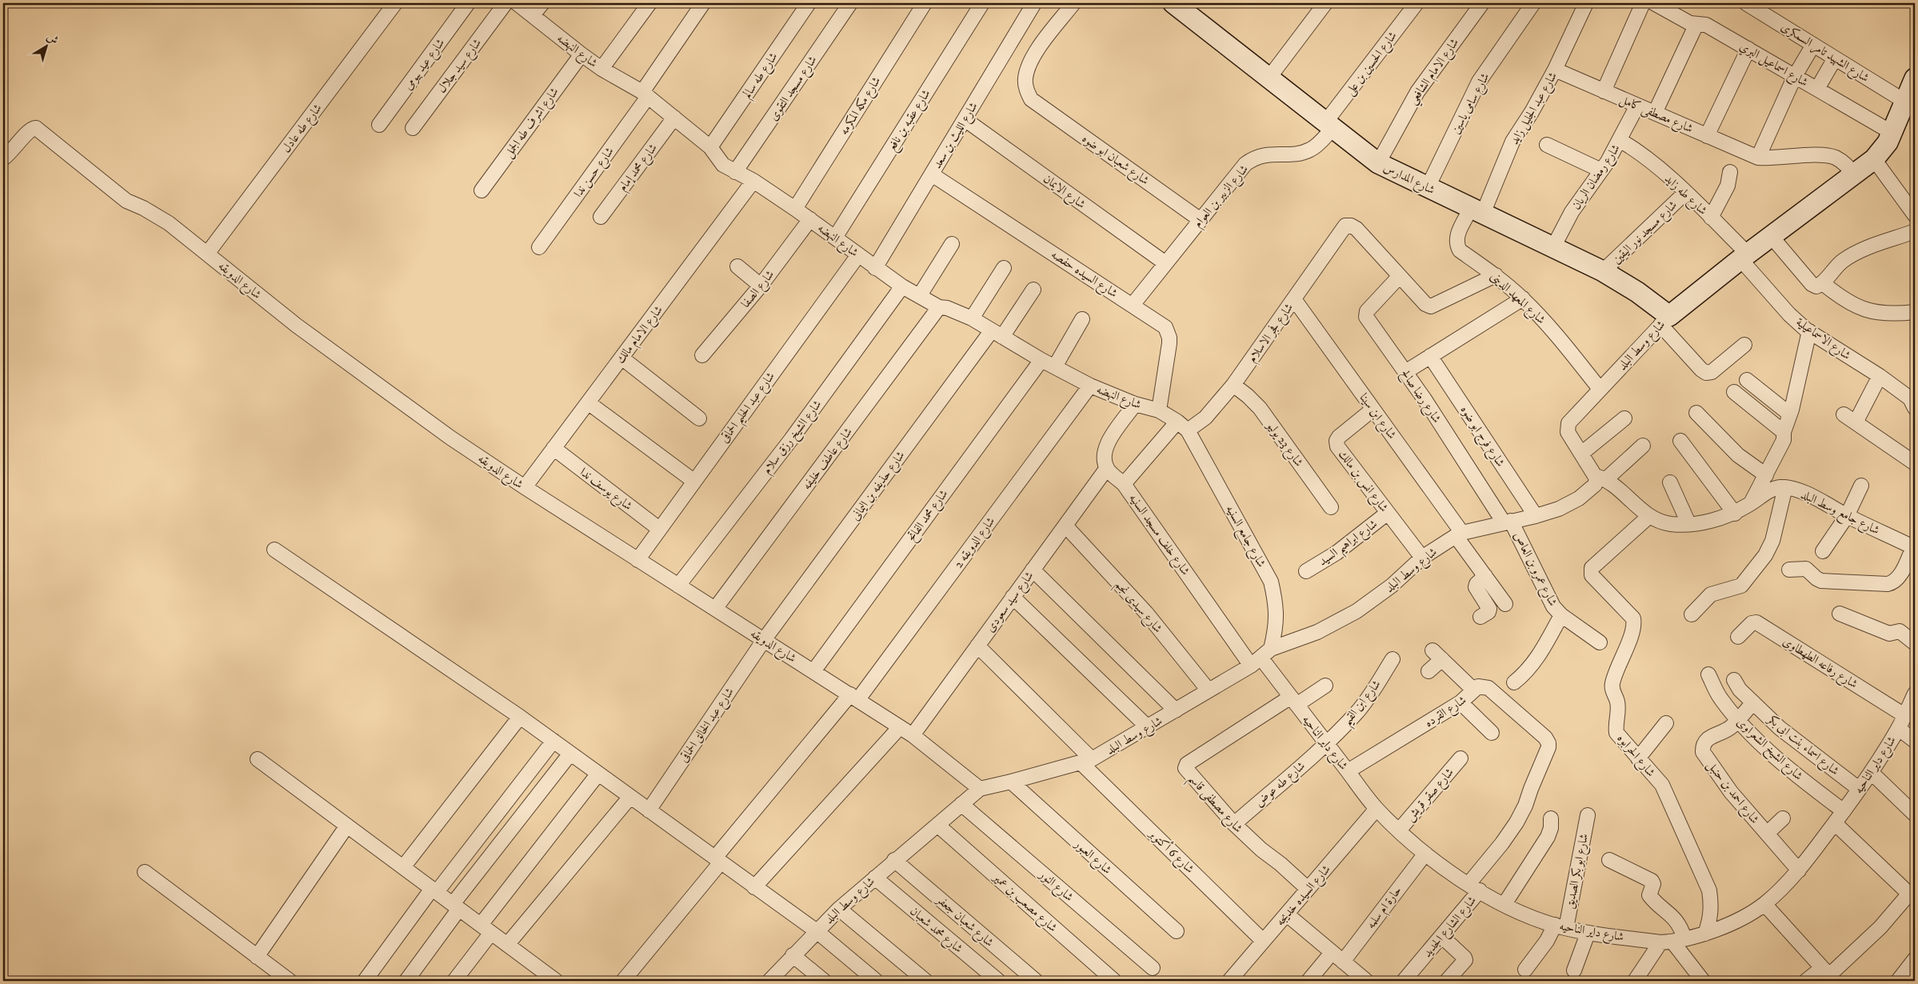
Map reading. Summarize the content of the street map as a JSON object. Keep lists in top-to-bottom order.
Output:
{
  "streets": {
    "street": [
      "شارع النهضه",
      "شارع الشهيد تامر السمكرى",
      "شارع الحسين بن على",
      "شارع عيد بيومى",
      "شارع اسماعيل البري",
      "شارع سيد جلال",
      "شارع الامام الشافعي",
      "شارع طه سالم",
      "شارع مسجد التقوى",
      "شارع سامى ياسين",
      "شارع مكه المكرمه",
      "شارع عبد الجليل زايد",
      "شارع مصطفى كامل",
      "شارع عقبه بن نافع",
      "شارع اشرف طه الجمل",
      "شارع طه عادل",
      "شارع الليث بن سعد",
      "شارع شعبان ابو ضوه",
      "شارع محمد إمام",
      "شارع حسن ندا",
      "شارع رمضان الريان",
      "شارع المدارس",
      "شارع الايمان",
      "شارع طه زايد",
      "شارع الزبير بن العوام",
      "شارع مسجد نور اليقين",
      "شارع السيده حفصه",
      "شارع الدويقه",
      "شارع الصفا",
      "شارع المعهد الدينى",
      "شارع فجر الاسلام",
      "شارع الامام مالك",
      "شارع الاسماعيلية",
      "شارع وسط البلد",
      "شارع رضا صالح",
      "شارع عبد الحليم الحماقى",
      "شارع ابن سينا",
      "شارع فرج ابو ضوه",
      "شارع الشيخ رزق سلام",
      "شارع 23 يوليو",
      "شارع عاطف خليفه",
      "شارع انس بن مالك",
      "شارع حذيفه بن اليمانى",
      "شارع يوسف ندا",
      "شارع جامع وسط البلد",
      "شارع محمد الفاتح",
      "شارع خلف مسجد السنيه",
      "شارع جامع السنيه",
      "شارع الدويقه 2",
      "شارع ابراهيم السيد",
      "شارع عمرو بن العاص",
      "شارع سيد سعودى",
      "شارع سيدى نجم",
      "شارع رفاعه الطهطاوى",
      "شارع ابن القيم",
      "شارع القرده",
      "شارع عبد الخالق الحماقى",
      "شارع داير الناحيه",
      "شارع اسماء بنت ابى بكر",
      "شارع الشيخ الشعراوى",
      "شارع الحرابوه",
      "شارع طه عوض",
      "شارع احمد بن حنبل",
      "شارع صقر قريش",
      "شارع مصطفى قاسم",
      "شارع 6 أكتوبر",
      "شارع العبور",
      "شارع ابو بكر الصديق",
      "شارع النور",
      "شارع السيده خديجه",
      "شارع مصعب بن عمير",
      "حارة ام سلمه",
      "شارع شعبان جعفر",
      "شارع الشارع الجديد",
      "شارع محمد شعبان"
    ]
  },
  "crossings": [
    ["شارع النهضه", "شارع طه سالم"],
    ["شارع النهضه", "شارع مسجد التقوى"],
    ["شارع النهضه", "شارع مكه المكرمه"],
    ["شارع النهضه", "شارع عقبه بن نافع"],
    ["شارع النهضه", "شارع اشرف طه الجمل"],
    ["شارع النهضه", "شارع الليث بن سعد"],
    ["شارع النهضه", "شارع محمد إمام"],
    ["شارع النهضه", "شارع حسن ندا"],
    ["شارع النهضه", "شارع السيده حفصه"],
    ["شارع النهضه", "شارع الصفا"],
    ["شارع النهضه", "شارع فجر الاسلام"],
    ["شارع النهضه", "شارع الامام مالك"],
    ["شارع النهضه", "شارع عبد الحليم الحماقى"],
    ["شارع النهضه", "شارع الشيخ رزق سلام"],
    ["شارع النهضه", "شارع عاطف خليفه"],
    ["شارع النهضه", "شارع حذيفه بن اليمانى"],
    ["شارع النهضه", "شارع محمد الفاتح"],
    ["شارع النهضه", "شارع جامع السنيه"],
    ["شارع النهضه", "شارع الدويقه 2"],
    ["شارع الشهيد تامر السمكرى", "شارع وسط البلد"],
    ["شارع الحسين بن على", "شارع المدارس"],
    ["شارع الحسين بن على", "شارع الزبير بن العوام"],
    ["شارع اسماعيل البري", "شارع وسط البلد"],
    ["شارع الامام الشافعي", "شارع المدارس"],
    ["شارع سامى ياسين", "شارع المدارس"],
    ["شارع عبد الجليل زايد", "شارع مصطفى كامل"],
    ["شارع عبد الجليل زايد", "شارع المدارس"],
    ["شارع عبد الجليل زايد", "شارع المعهد الدينى"],
    ["شارع مصطفى كامل", "شارع رمضان الريان"],
    ["شارع مصطفى كامل", "شارع وسط البلد"],
    ["شارع طه عادل", "شارع الدويقه"],
    ["شارع الليث بن سعد", "شارع الايمان"],
    ["شارع الليث بن سعد", "شارع السيده حفصه"],
    ["شارع شعبان ابو ضوه", "شارع الزبير بن العوام"],
    ["شارع رمضان الريان", "شارع المدارس"],
    ["شارع رمضان الريان", "شارع طه زايد"],
    ["شارع المدارس", "شارع الزبير بن العوام"],
    ["شارع المدارس", "شارع مسجد نور اليقين"],
    ["شارع المدارس", "شارع المعهد الدينى"],
    ["شارع المدارس", "شارع وسط البلد"],
    ["شارع الايمان", "شارع الزبير بن العوام"],
    ["شارع طه زايد", "شارع مسجد نور اليقين"],
    ["شارع طه زايد", "شارع الاسماعيلية"],
    ["شارع طه زايد", "شارع وسط البلد"],
    ["شارع الزبير بن العوام", "شارع السيده حفصه"],
    ["شارع الدويقه", "شارع الامام مالك"],
    ["شارع الدويقه", "شارع وسط البلد"],
    ["شارع الدويقه", "شارع عبد الحليم الحماقى"],
    ["شارع الدويقه", "شارع الشيخ رزق سلام"],
    ["شارع الدويقه", "شارع عاطف خليفه"],
    ["شارع الدويقه", "شارع حذيفه بن اليمانى"],
    ["شارع الدويقه", "شارع محمد الفاتح"],
    ["شارع الدويقه", "شارع الدويقه 2"],
    ["شارع الدويقه", "شارع سيد سعودى"],
    ["شارع الدويقه", "شارع عبد الخالق الحماقى"],
    ["شارع المعهد الدينى", "شارع وسط البلد"],
    ["شارع فجر الاسلام", "شارع رضا صالح"],
    ["شارع فجر الاسلام", "شارع ابن سينا"],
    ["شارع فجر الاسلام", "شارع 23 يوليو"],
    ["شارع فجر الاسلام", "شارع خلف مسجد السنيه"],
    ["شارع فجر الاسلام", "شارع جامع السنيه"],
    ["شارع الامام مالك", "شارع يوسف ندا"],
    ["شارع الاسماعيلية", "شارع وسط البلد"],
    ["شارع وسط البلد", "شارع رضا صالح"],
    ["شارع وسط البلد", "شارع ابن سينا"],
    ["شارع وسط البلد", "شارع فرج ابو ضوه"],
    ["شارع وسط البلد", "شارع انس بن مالك"],
    ["شارع وسط البلد", "شارع جامع وسط البلد"],
    ["شارع وسط البلد", "شارع خلف مسجد السنيه"],
    ["شارع وسط البلد", "شارع جامع السنيه"],
    ["شارع وسط البلد", "شارع عمرو بن العاص"],
    ["شارع وسط البلد", "شارع سيدى نجم"],
    ["شارع وسط البلد", "شارع داير الناحيه"],
    ["شارع وسط البلد", "شارع 6 أكتوبر"],
    ["شارع وسط البلد", "شارع العبور"],
    ["شارع وسط البلد", "شارع النور"],
    ["شارع وسط البلد", "شارع مصعب بن عمير"],
    ["شارع وسط البلد", "شارع شعبان جعفر"],
    ["شارع وسط البلد", "شارع محمد شعبان"],
    ["شارع رضا صالح", "شارع عمرو بن العاص"],
    ["شارع عبد الحليم الحماقى", "شارع يوسف ندا"],
    ["شارع ابن سينا", "شارع انس بن مالك"],
    ["شارع انس بن مالك", "شارع ابراهيم السيد"],
    ["شارع حذيفه بن اليمانى", "شارع عبد الخالق الحماقى"],
    ["شارع جامع وسط البلد", "شارع الحرابوه"],
    ["شارع خلف مسجد السنيه", "شارع جامع السنيه"],
    ["شارع خلف مسجد السنيه", "شارع سيد سعودى"],
    ["شارع خلف مسجد السنيه", "شارع داير الناحيه"],
    ["شارع جامع السنيه", "شارع داير الناحيه"],
    ["شارع سيد سعودى", "شارع سيدى نجم"],
    ["شارع سيد سعودى", "شارع 6 أكتوبر"],
    ["شارع رفاعه الطهطاوى", "شارع داير الناحيه"],
    ["شارع ابن القيم", "شارع داير الناحيه"],
    ["شارع ابن القيم", "شارع طه عوض"],
    ["شارع القرده", "شارع داير الناحيه"],
    ["شارع القرده", "شارع الشارع الجديد"],
    ["شارع داير الناحيه", "شارع اسماء بنت ابى بكر"],
    ["شارع داير الناحيه", "شارع الشيخ الشعراوى"],
    ["شارع داير الناحيه", "شارع الحرابوه"],
    ["شارع داير الناحيه", "شارع طه عوض"],
    ["شارع داير الناحيه", "شارع احمد بن حنبل"],
    ["شارع داير الناحيه", "شارع صقر قريش"],
    ["شارع داير الناحيه", "شارع مصطفى قاسم"],
    ["شارع داير الناحيه", "شارع ابو بكر الصديق"],
    ["شارع داير الناحيه", "شارع السيده خديجه"],
    ["شارع داير الناحيه", "حارة ام سلمه"],
    ["شارع داير الناحيه", "شارع الشارع الجديد"],
    ["شارع اسماء بنت ابى بكر", "شارع احمد بن حنبل"],
    ["شارع الشيخ الشعراوى", "شارع احمد بن حنبل"],
    ["شارع طه عوض", "شارع مصطفى قاسم"],
    ["شارع مصطفى قاسم", "شارع السيده خديجه"],
    ["شارع 6 أكتوبر", "شارع السيده خديجه"]
  ],
  "north": "top right"
}
